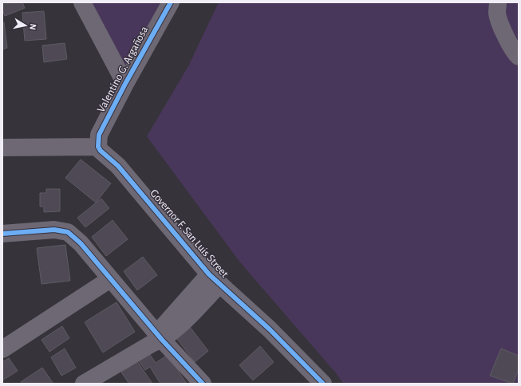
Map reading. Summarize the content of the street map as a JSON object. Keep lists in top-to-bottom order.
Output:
{
  "streets": {
    "street": ["Valentino G. Argañosa", "Governor F. San Luis Street"]
  },
  "crossings": [
    ["Valentino G. Argañosa", "Governor F. San Luis Street"]
  ],
  "north": "right"
}
